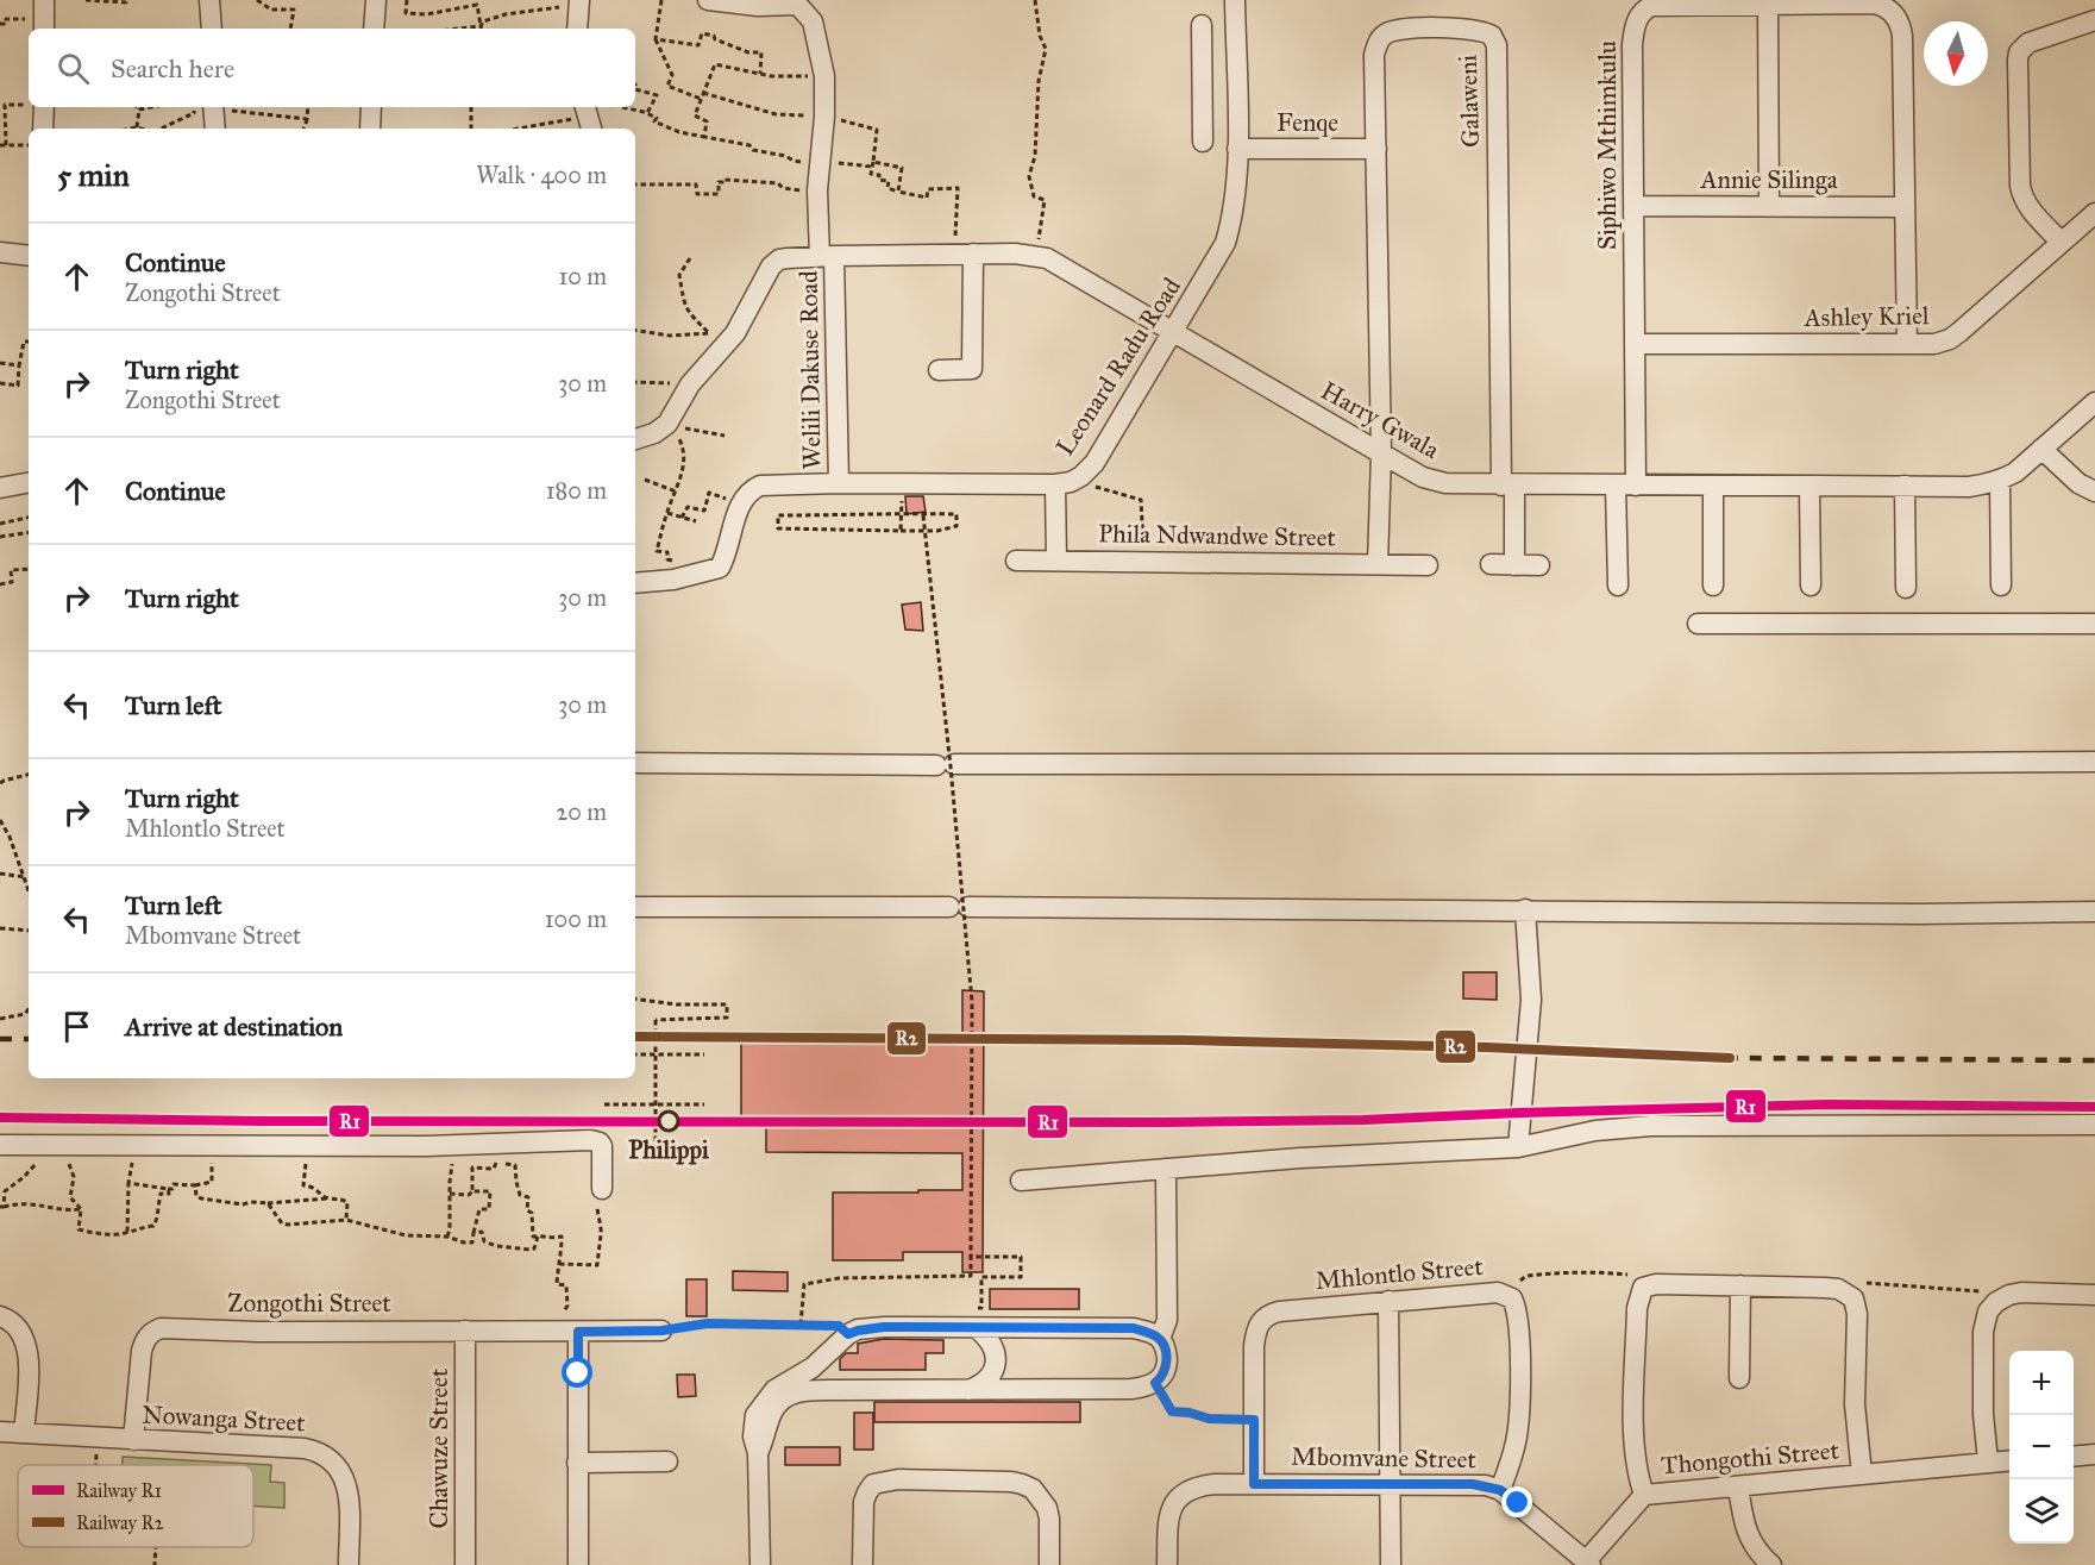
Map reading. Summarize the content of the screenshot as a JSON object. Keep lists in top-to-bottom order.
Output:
{
  "streets": {
    "street": [
      "Galaweni",
      "Fenqe",
      "Siphiwo Mthimkulu",
      "Annie Silinga",
      "Ashley Kriel",
      "Leonard Radu Road",
      "Welili Dakuse Road",
      "Harry Gwala",
      "Phila Ndwandwe Street",
      "Mhlontlo Street",
      "Zongothi Street",
      "Nowanga Street",
      "Chawuze Street",
      "Mbomvane Street",
      "Thongothi Street"
    ]
  },
  "crossings": [
    ["Galaweni", "Fenqe"],
    ["Galaweni", "Harry Gwala"],
    ["Fenqe", "Leonard Radu Road"],
    ["Siphiwo Mthimkulu", "Annie Silinga"],
    ["Siphiwo Mthimkulu", "Ashley Kriel"],
    ["Siphiwo Mthimkulu", "Harry Gwala"],
    ["Leonard Radu Road", "Welili Dakuse Road"],
    ["Leonard Radu Road", "Harry Gwala"],
    ["Welili Dakuse Road", "Harry Gwala"],
    ["Mhlontlo Street", "Mbomvane Street"],
    ["Zongothi Street", "Nowanga Street"],
    ["Zongothi Street", "Chawuze Street"],
    ["Mbomvane Street", "Thongothi Street"]
  ],
  "places": ["Philippi"],
  "lines": ["rail line R2", "rail line R1"],
  "legend": ["Railway R1", "Railway R2"],
  "north": "bottom",
  "page": {
    "search": "Search here",
    "heading": ["5 min", "Walk · 400 m"],
    "list": [
      ["Continue", "Zongothi Street", "10 m"],
      ["Turn right", "Zongothi Street", "30 m"],
      ["Continue", "180 m"],
      ["Turn right", "30 m"],
      ["Turn left", "30 m"],
      ["Turn right", "Mhlontlo Street", "20 m"],
      ["Turn left", "Mbomvane Street", "100 m"],
      "Arrive at destination"
    ],
    "map_buttons": ["+", "−"]
  }
}
